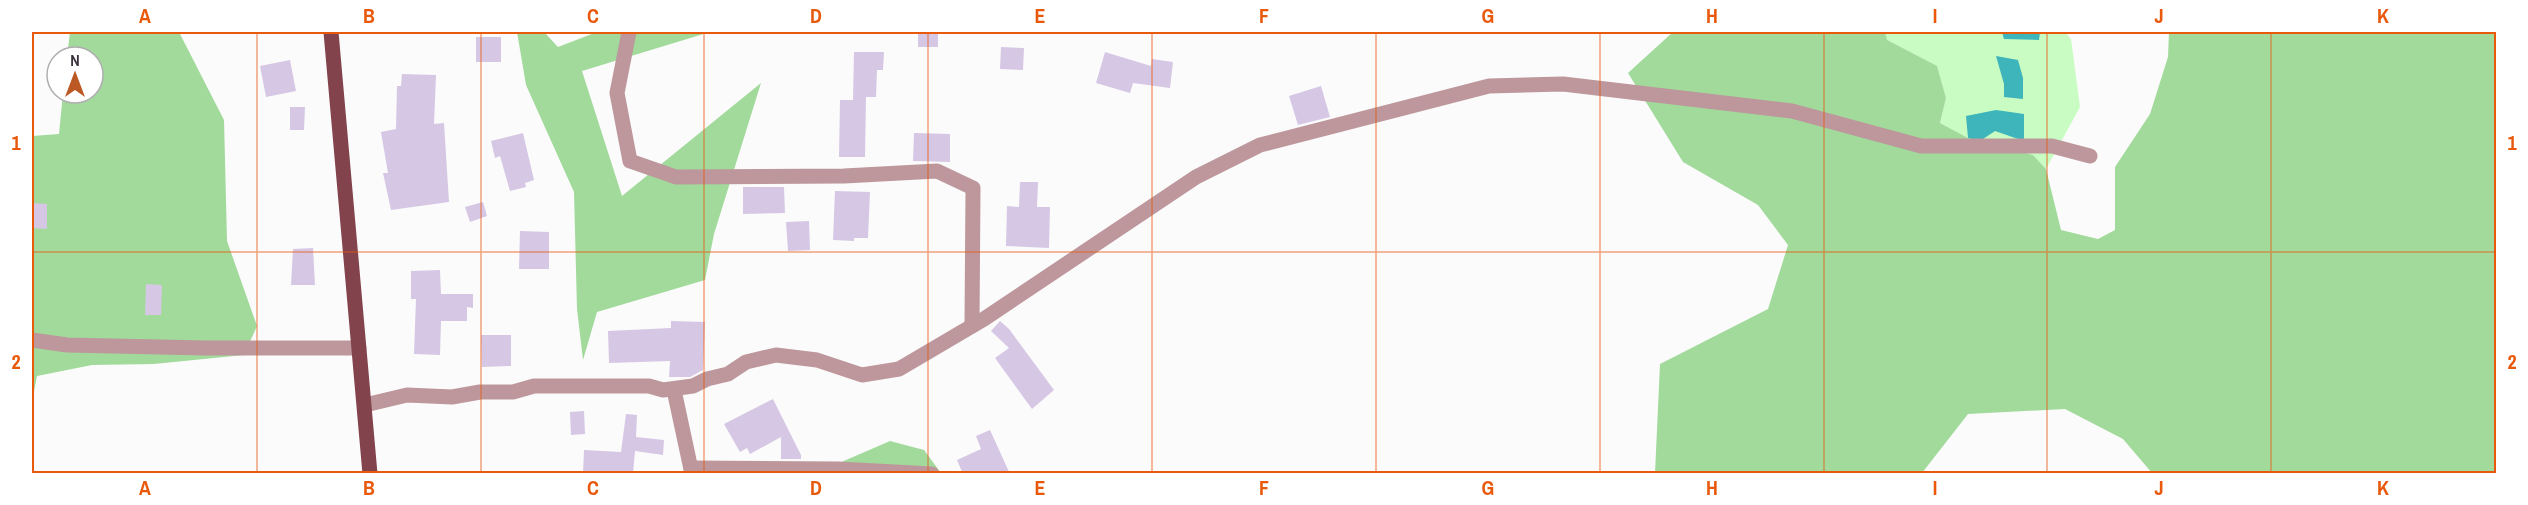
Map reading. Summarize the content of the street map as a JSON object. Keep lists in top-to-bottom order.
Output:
{
  "north": "top",
  "grid": {
    "columns": [
      "A",
      "B",
      "C",
      "D",
      "E",
      "F",
      "G",
      "H",
      "I",
      "J",
      "K"
    ],
    "rows": ["1", "2"]
  }
}
